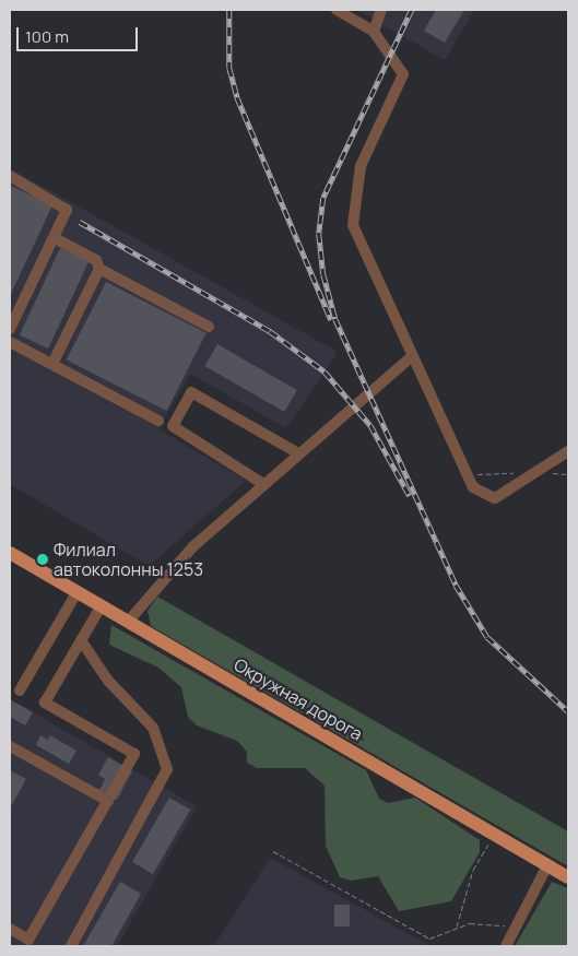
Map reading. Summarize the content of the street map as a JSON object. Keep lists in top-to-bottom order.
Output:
{
  "streets": {
    "main road": ["Окружная дорога"]
  },
  "places": ["Филиал автоколонны 1253"],
  "scale_bar": "100 m"
}
